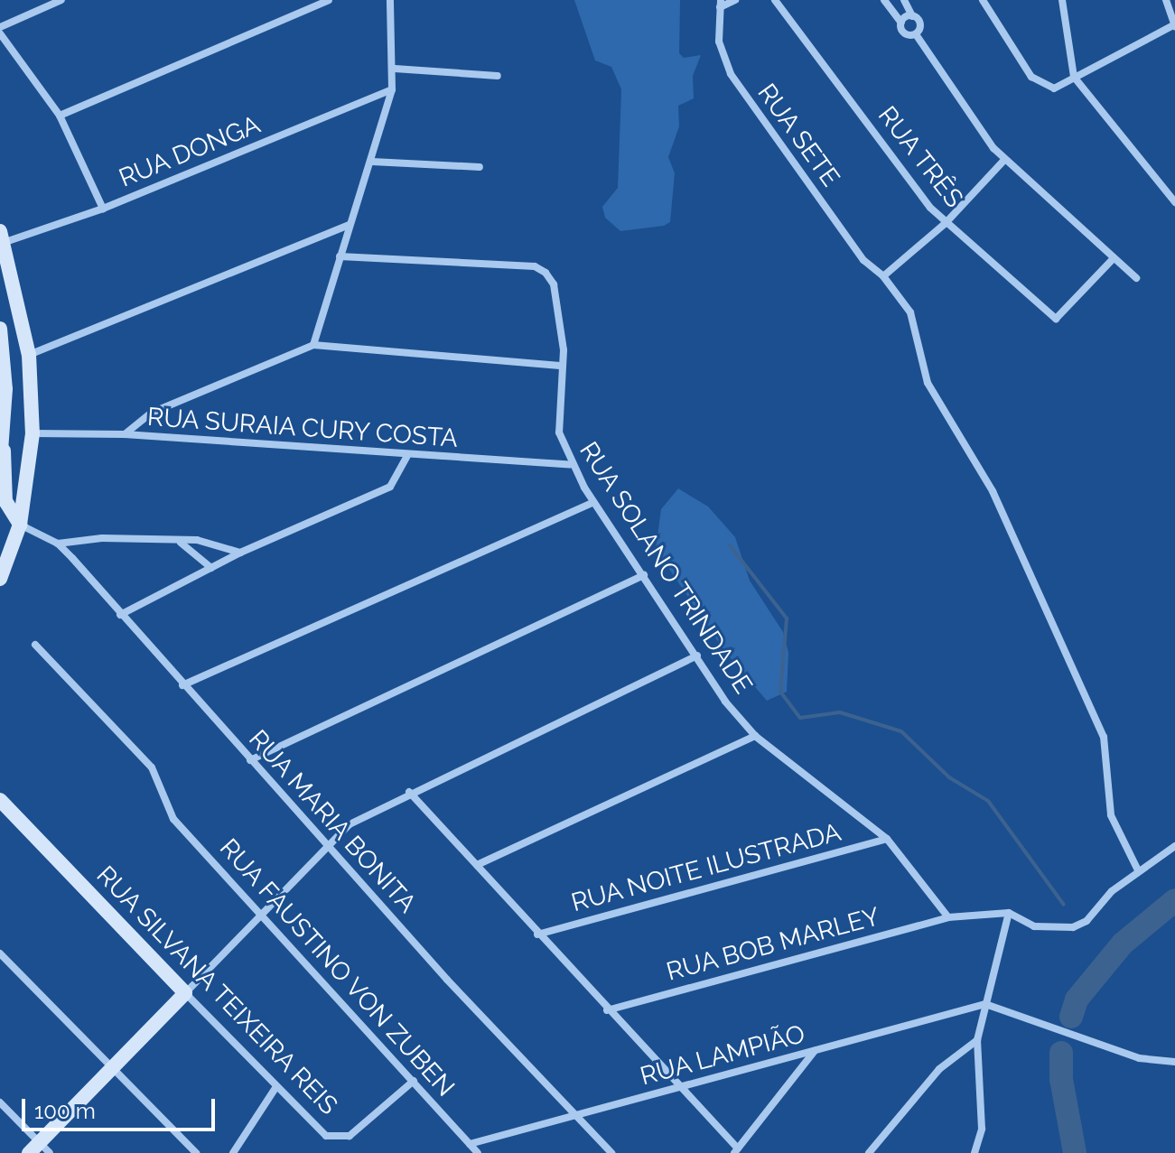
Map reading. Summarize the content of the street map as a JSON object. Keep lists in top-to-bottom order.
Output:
{
  "streets": {
    "main road": ["RUA SILVANA TEIXEIRA REIS"],
    "street": [
      "RUA SETE",
      "RUA DONGA",
      "RUA TRÊS",
      "RUA SURAIA CURY COSTA",
      "RUA SOLANO TRINDADE",
      "RUA MARIA BONITA",
      "RUA NOITE ILUSTRADA",
      "RUA BOB MARLEY",
      "RUA FAUSTINO VON ZUBEN",
      "RUA LAMPIÃO"
    ]
  },
  "crossings": [
    ["RUA SURAIA CURY COSTA", "RUA SOLANO TRINDADE"],
    ["RUA SOLANO TRINDADE", "RUA NOITE ILUSTRADA"],
    ["RUA SOLANO TRINDADE", "RUA BOB MARLEY"],
    ["RUA MARIA BONITA", "RUA LAMPIÃO"],
    ["RUA FAUSTINO VON ZUBEN", "RUA SILVANA TEIXEIRA REIS"],
    ["RUA FAUSTINO VON ZUBEN", "RUA LAMPIÃO"]
  ],
  "scale_bar": "100 m"
}
